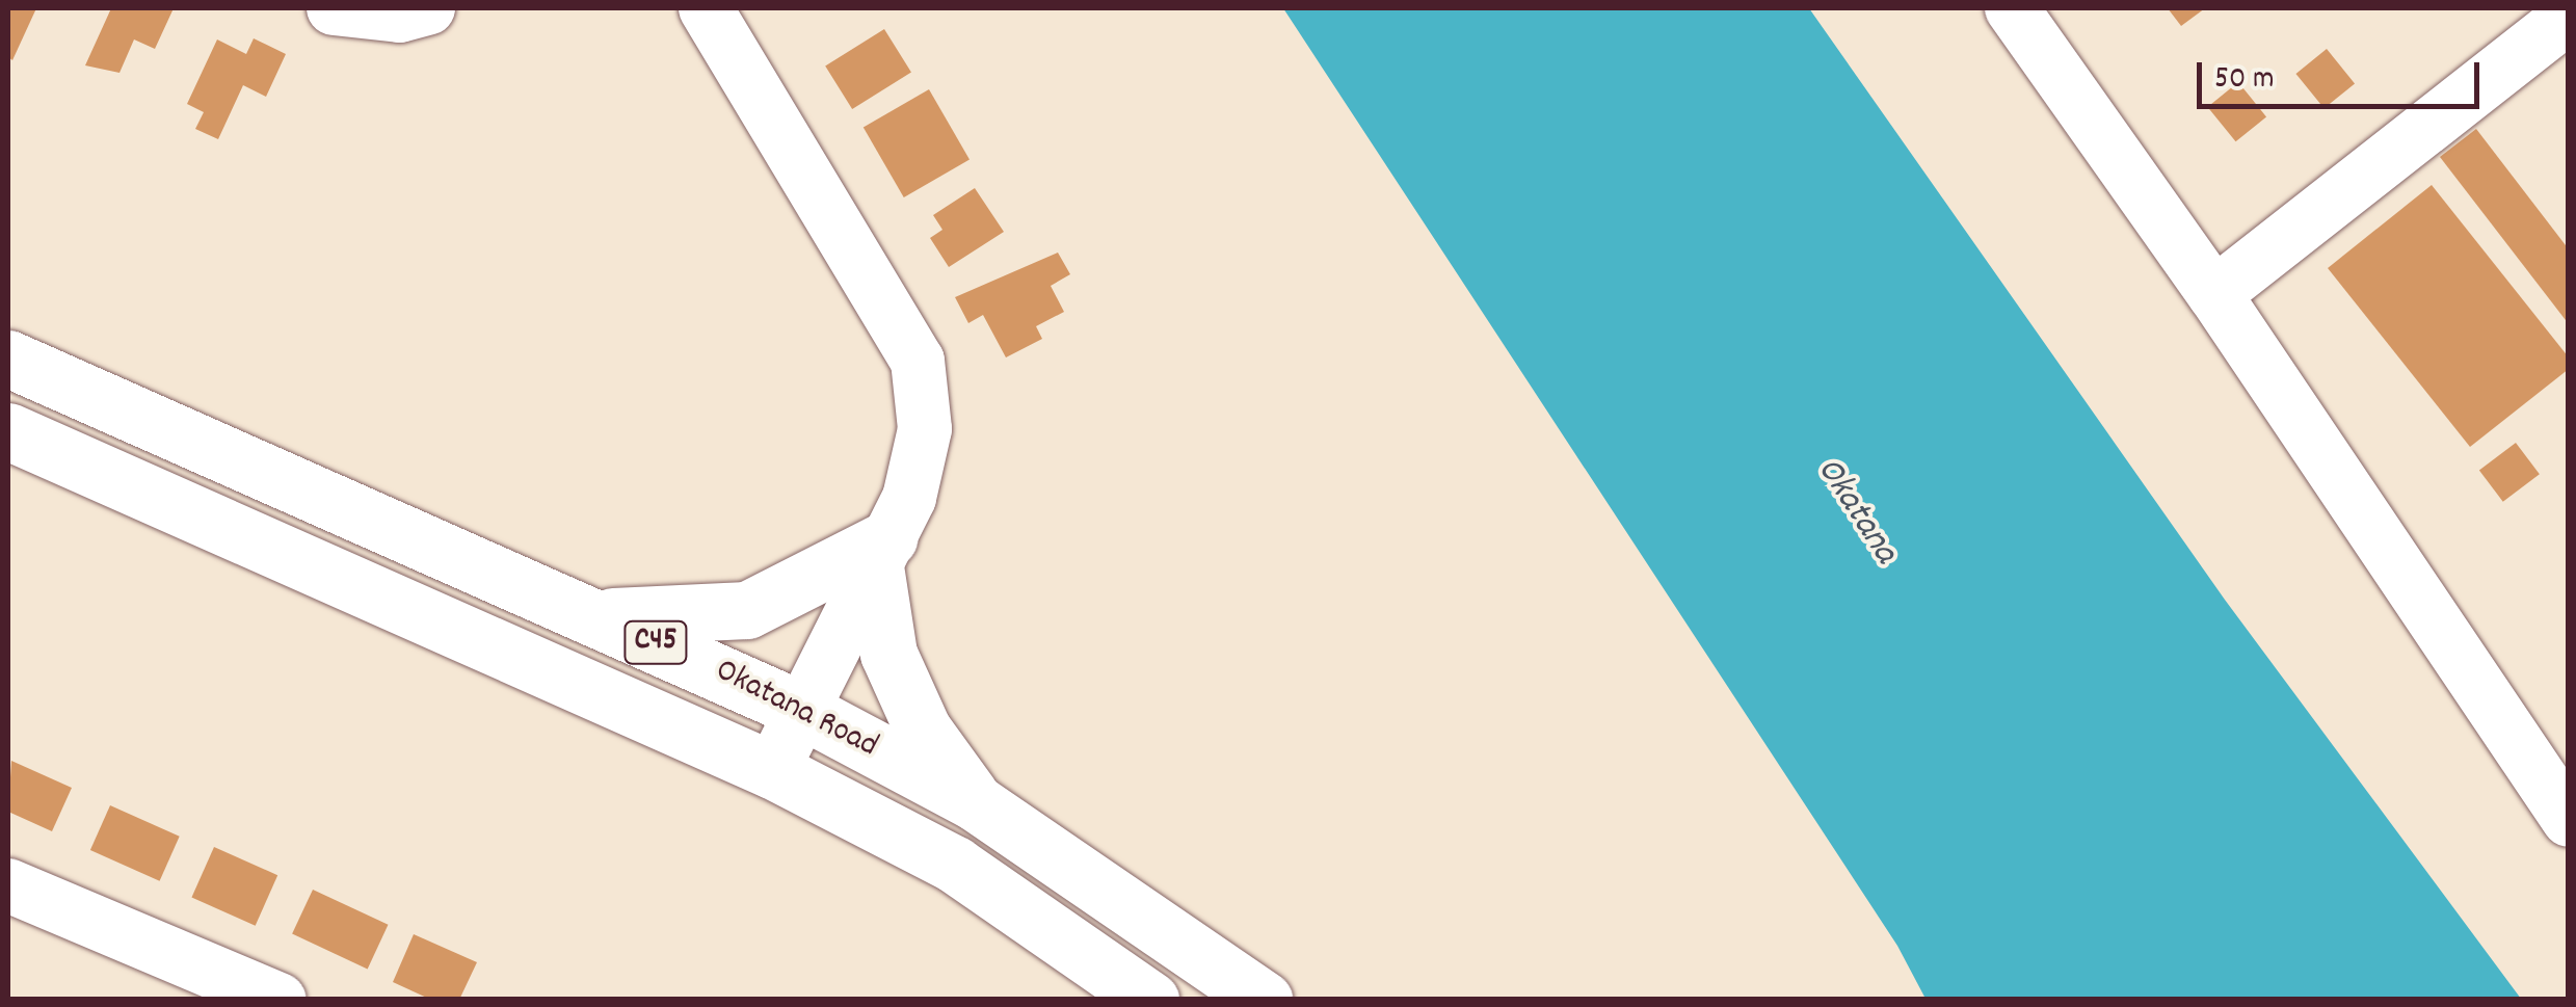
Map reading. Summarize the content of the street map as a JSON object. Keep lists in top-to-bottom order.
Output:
{
  "streets": {
    "main road": ["C45", "Okatana Road"]
  },
  "water": ["Okatana"],
  "scale_bar": "50 m"
}
